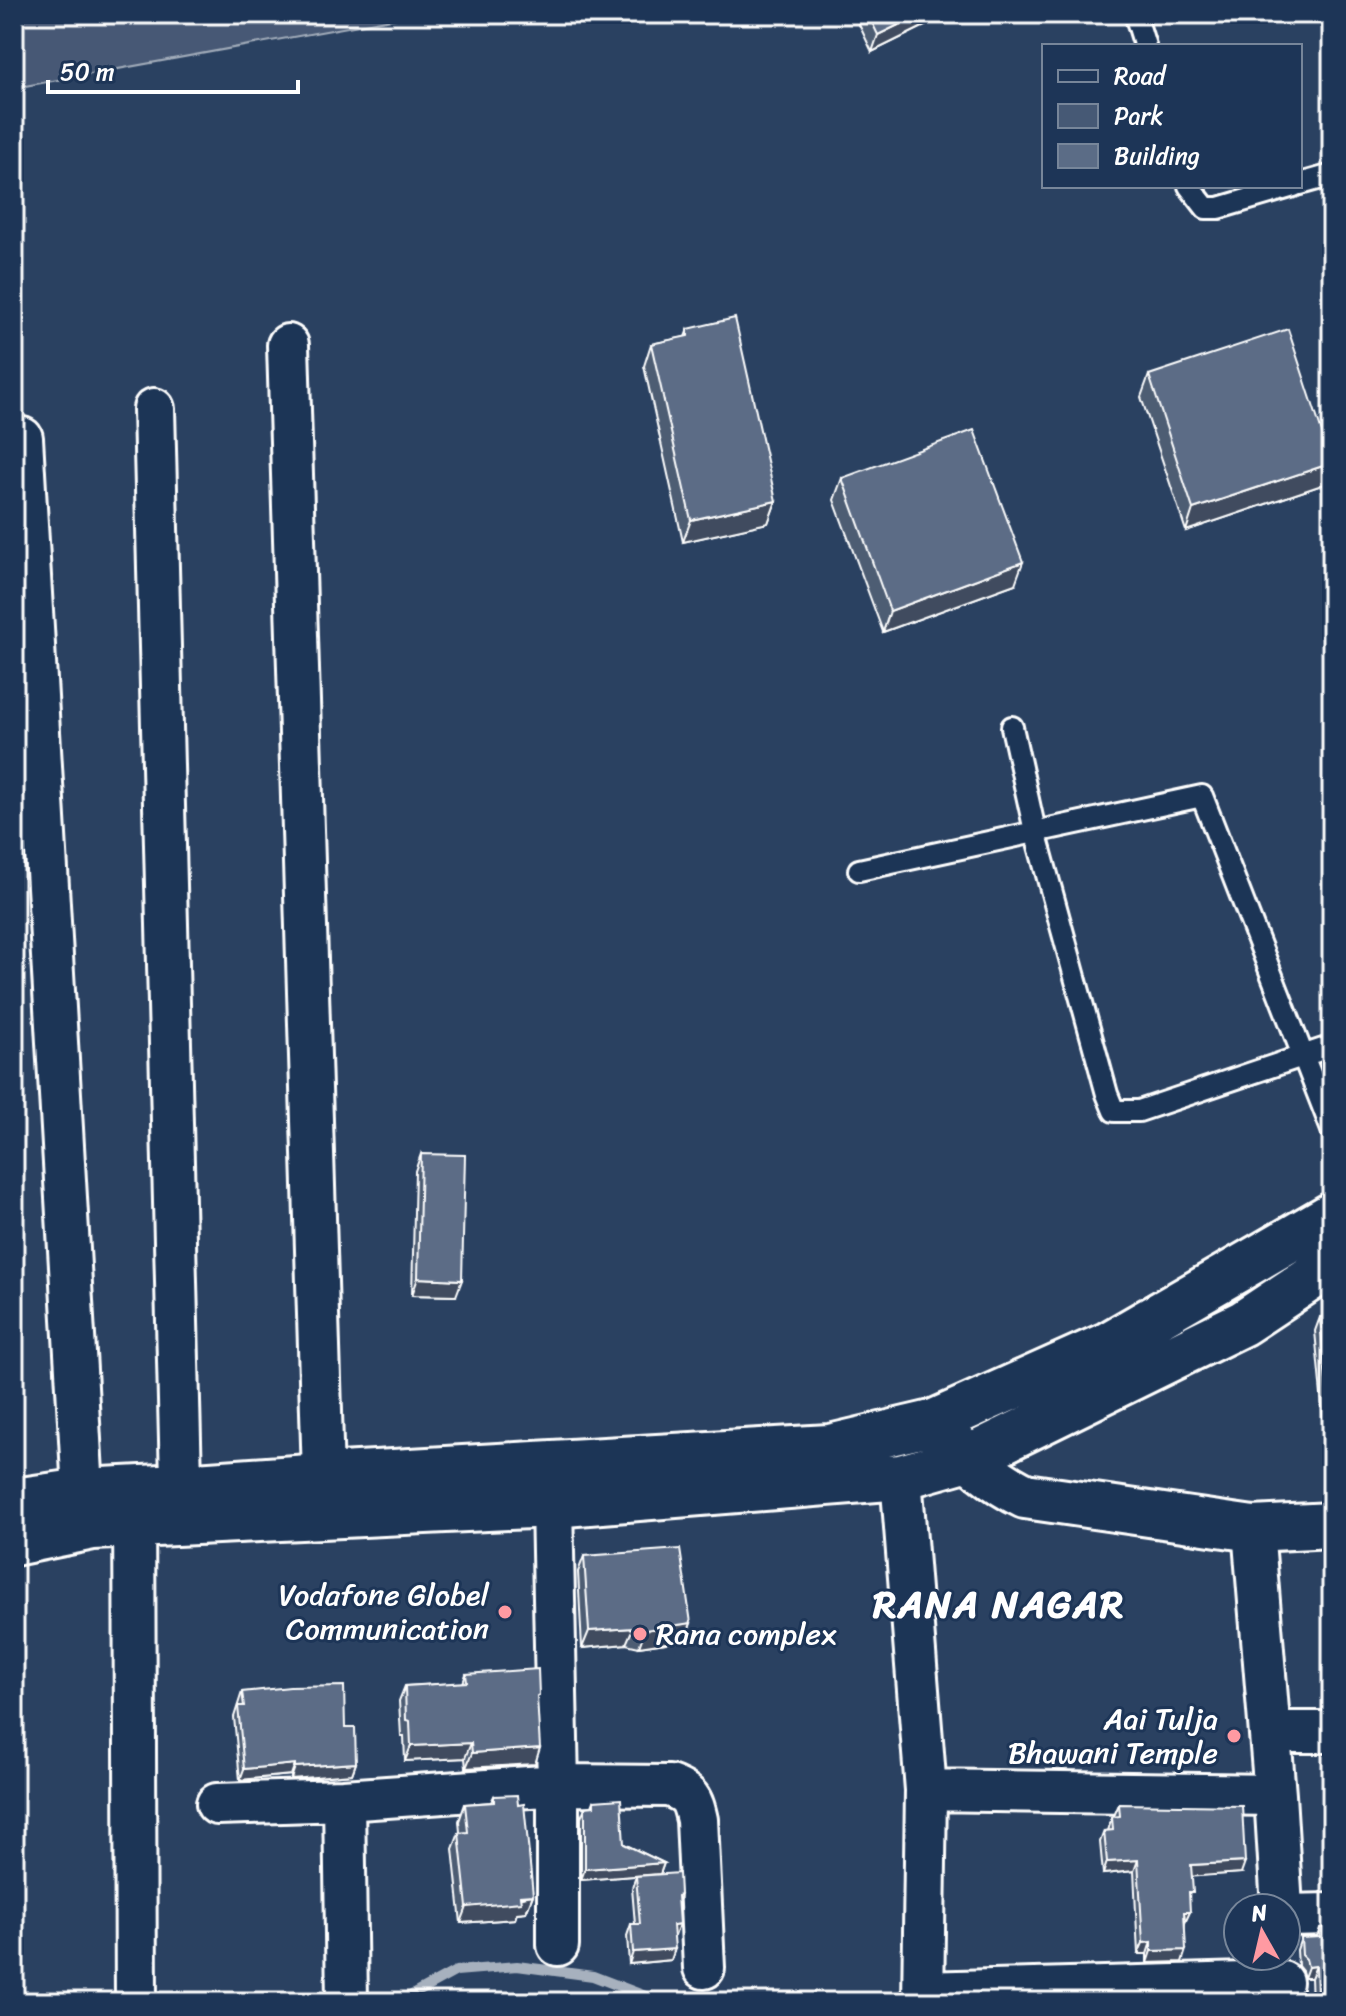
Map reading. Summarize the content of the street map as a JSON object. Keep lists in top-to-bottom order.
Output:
{
  "districts": ["RANA NAGAR"],
  "places": ["Vodafone Globel Communication", "Rana complex", "Aai Tulja Bhawani Temple"],
  "legend": ["Road", "Park", "Building"],
  "scale_bar": "50 m",
  "north": "top"
}
